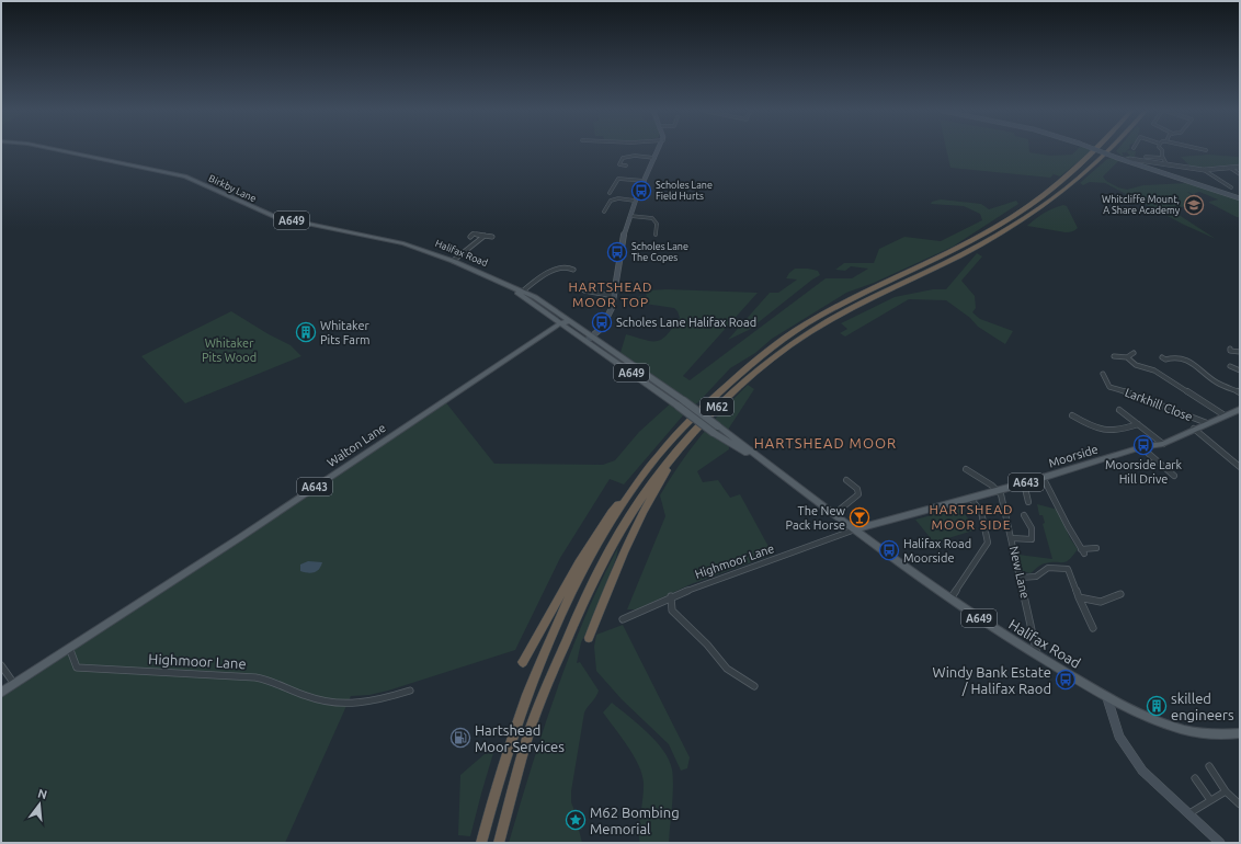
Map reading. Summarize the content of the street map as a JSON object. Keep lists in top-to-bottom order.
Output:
{
  "streets": {
    "highway": ["M62"],
    "main road": [
      "Birkby Lane",
      "A649",
      "Halifax Road",
      "Walton Lane",
      "Moorside",
      "A643"
    ],
    "street": ["Larkhill Close", "Highmoor Lane", "New Lane"]
  },
  "crossings": [
    ["Birkby Lane", "Halifax Road"],
    ["A649", "Halifax Road"],
    ["A649", "Moorside"],
    ["A649", "Highmoor Lane"],
    ["Halifax Road", "Walton Lane"],
    ["Halifax Road", "Moorside"],
    ["Halifax Road", "Highmoor Lane"],
    ["Halifax Road", "New Lane"],
    ["Larkhill Close", "A643"],
    ["Walton Lane", "A643"],
    ["Walton Lane", "Highmoor Lane"],
    ["Moorside", "A643"],
    ["Moorside", "Highmoor Lane"],
    ["Moorside", "New Lane"],
    ["A643", "Highmoor Lane"]
  ],
  "districts": ["HARTSHEAD MOOR TOP", "HARTSHEAD MOOR", "HARTSHEAD MOOR SIDE"],
  "parks": ["Whitaker Pits Wood"],
  "places": {
    "bus stop": [
      "Scholes Lane Field Hurts",
      "Scholes Lane The Copes",
      "Scholes Lane Halifax Road",
      "Moorside Lark Hill Drive",
      "Halifax Road Moorside",
      "Windy Bank Estate / Halifax Raod"
    ],
    "school or university": ["Whitcliffe Mount, A Share Academy"],
    "building": ["Whitaker Pits Farm", "skilled engineers"],
    "bar": ["The New Pack Horse"],
    "fuel station": ["Hartshead Moor Services"],
    "place": ["M62 Bombing Memorial"]
  },
  "north": "top"
}
